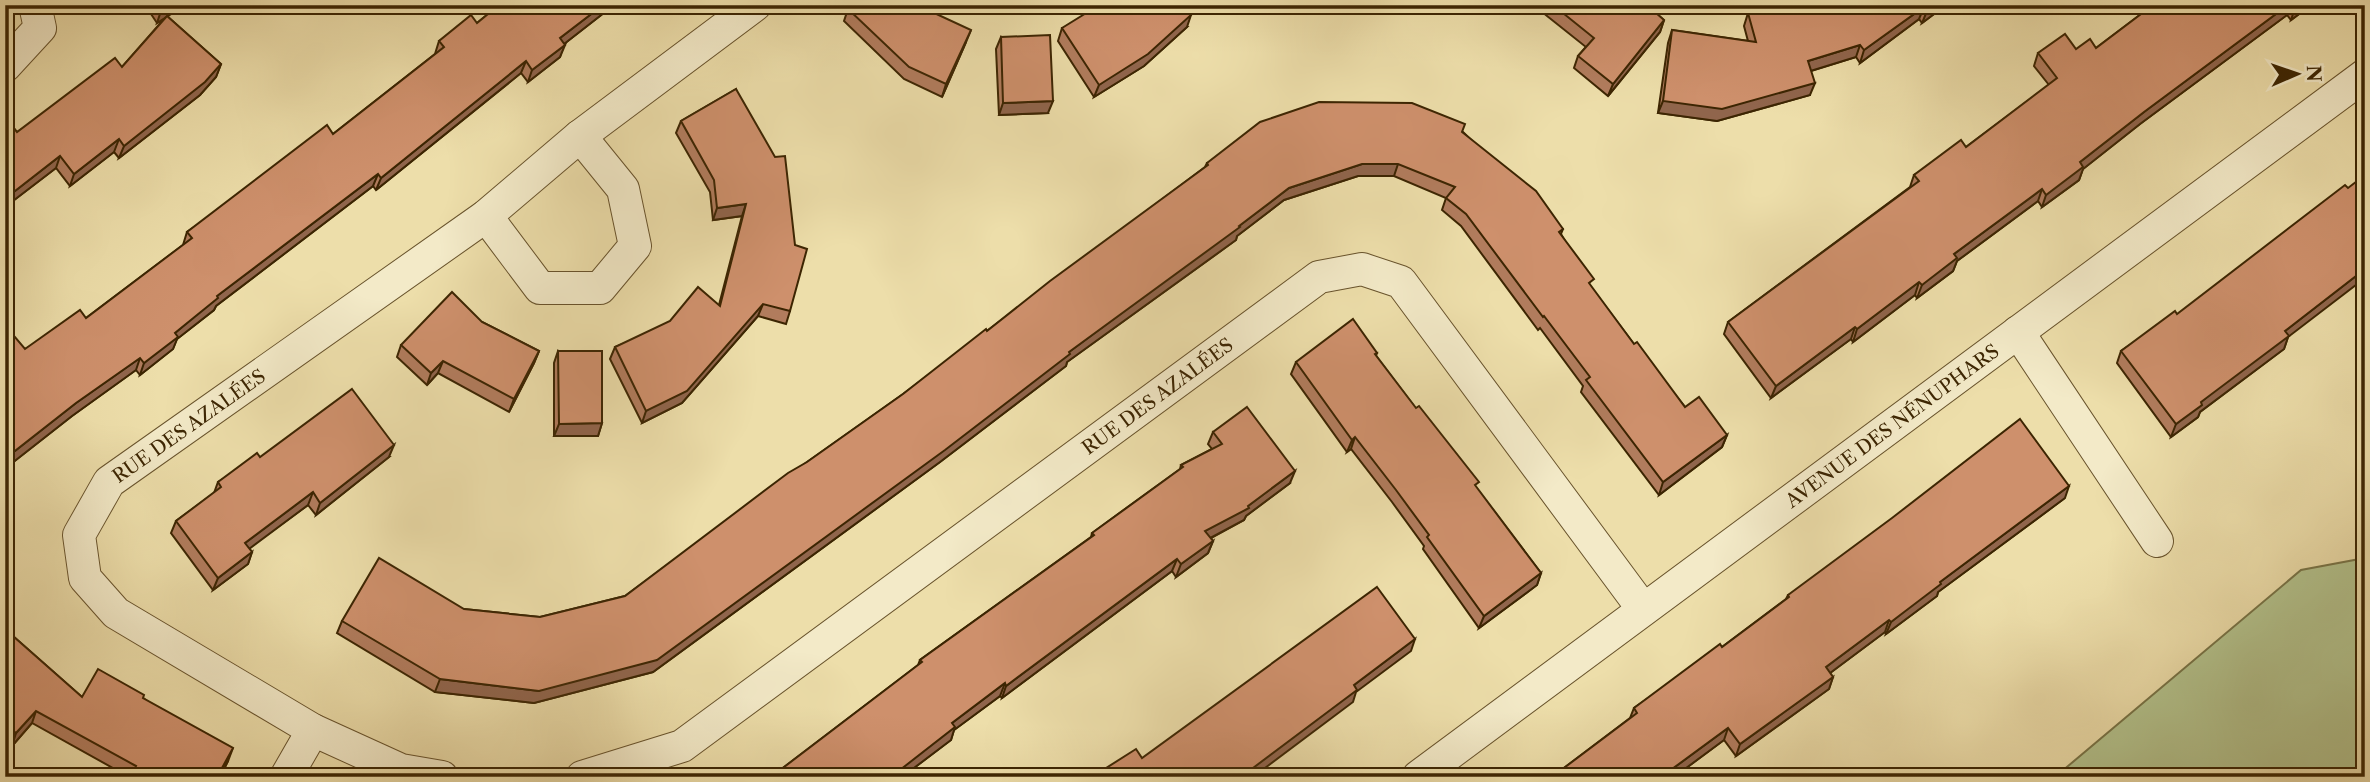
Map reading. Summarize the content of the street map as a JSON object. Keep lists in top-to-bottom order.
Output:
{
  "streets": {
    "street": ["RUE DES AZALÉES", "AVENUE DES NÉNUPHARS"]
  },
  "crossings": [
    ["RUE DES AZALÉES", "AVENUE DES NÉNUPHARS"]
  ],
  "north": "right"
}
